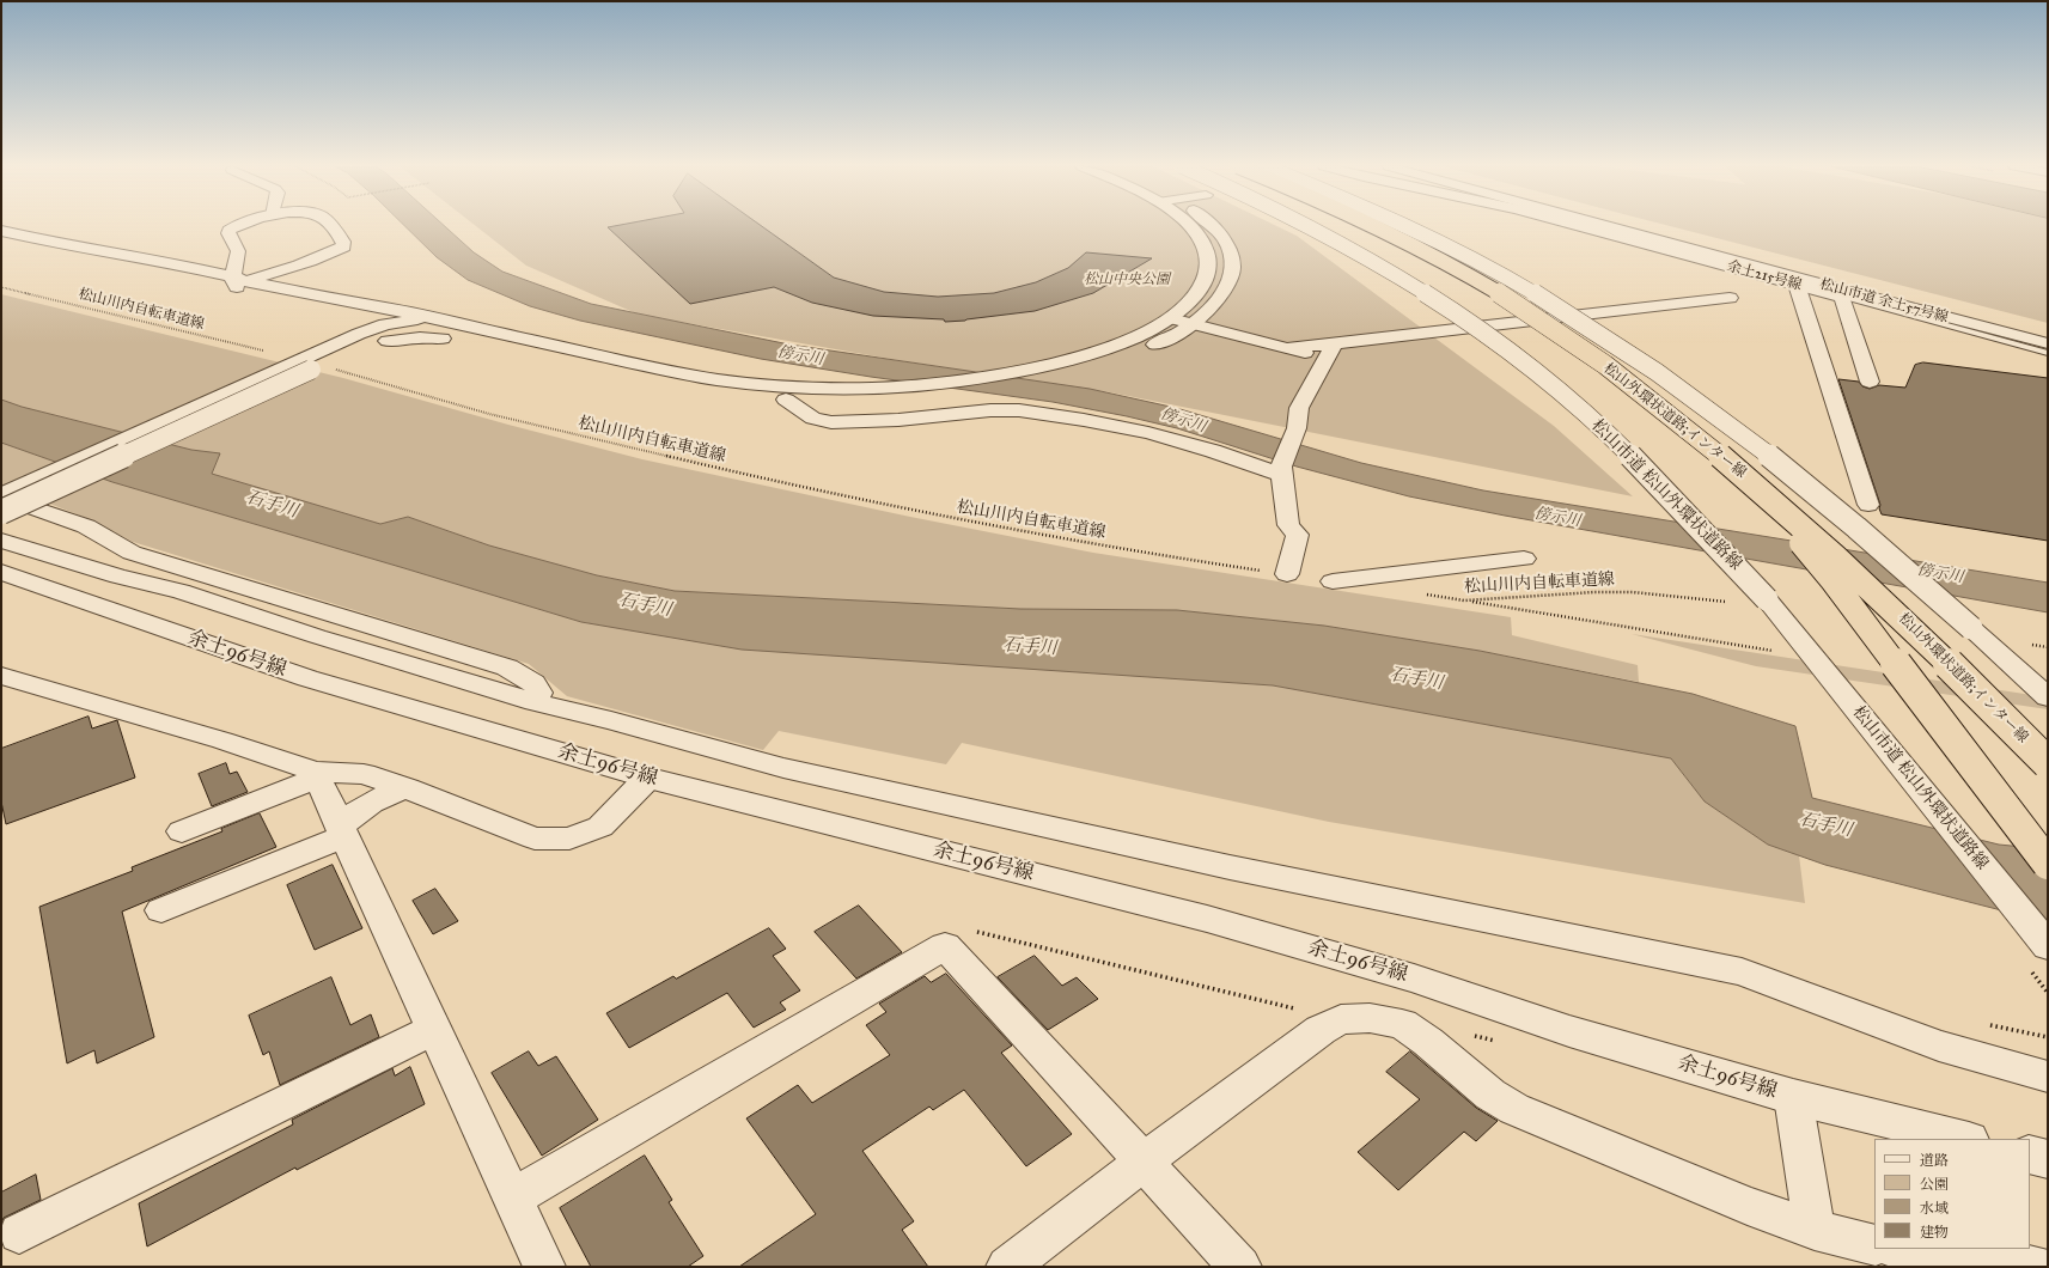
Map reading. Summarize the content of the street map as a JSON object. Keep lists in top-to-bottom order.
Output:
{
  "streets": {
    "highway": ["松山外環状道路;インター線"],
    "street": [
      "余土215号線",
      "松山市道 余土57号線",
      "松山市道 松山外環状道路線",
      "余土96号線"
    ],
    "path": ["松山川内自転車道線"]
  },
  "crossings": [
    ["余土215号線", "松山市道 余土57号線"]
  ],
  "water": ["傍示川", "石手川"],
  "parks": ["松山中央公園"],
  "legend": [
    "道路",
    "公園",
    "水域",
    "建物"
  ]
}
